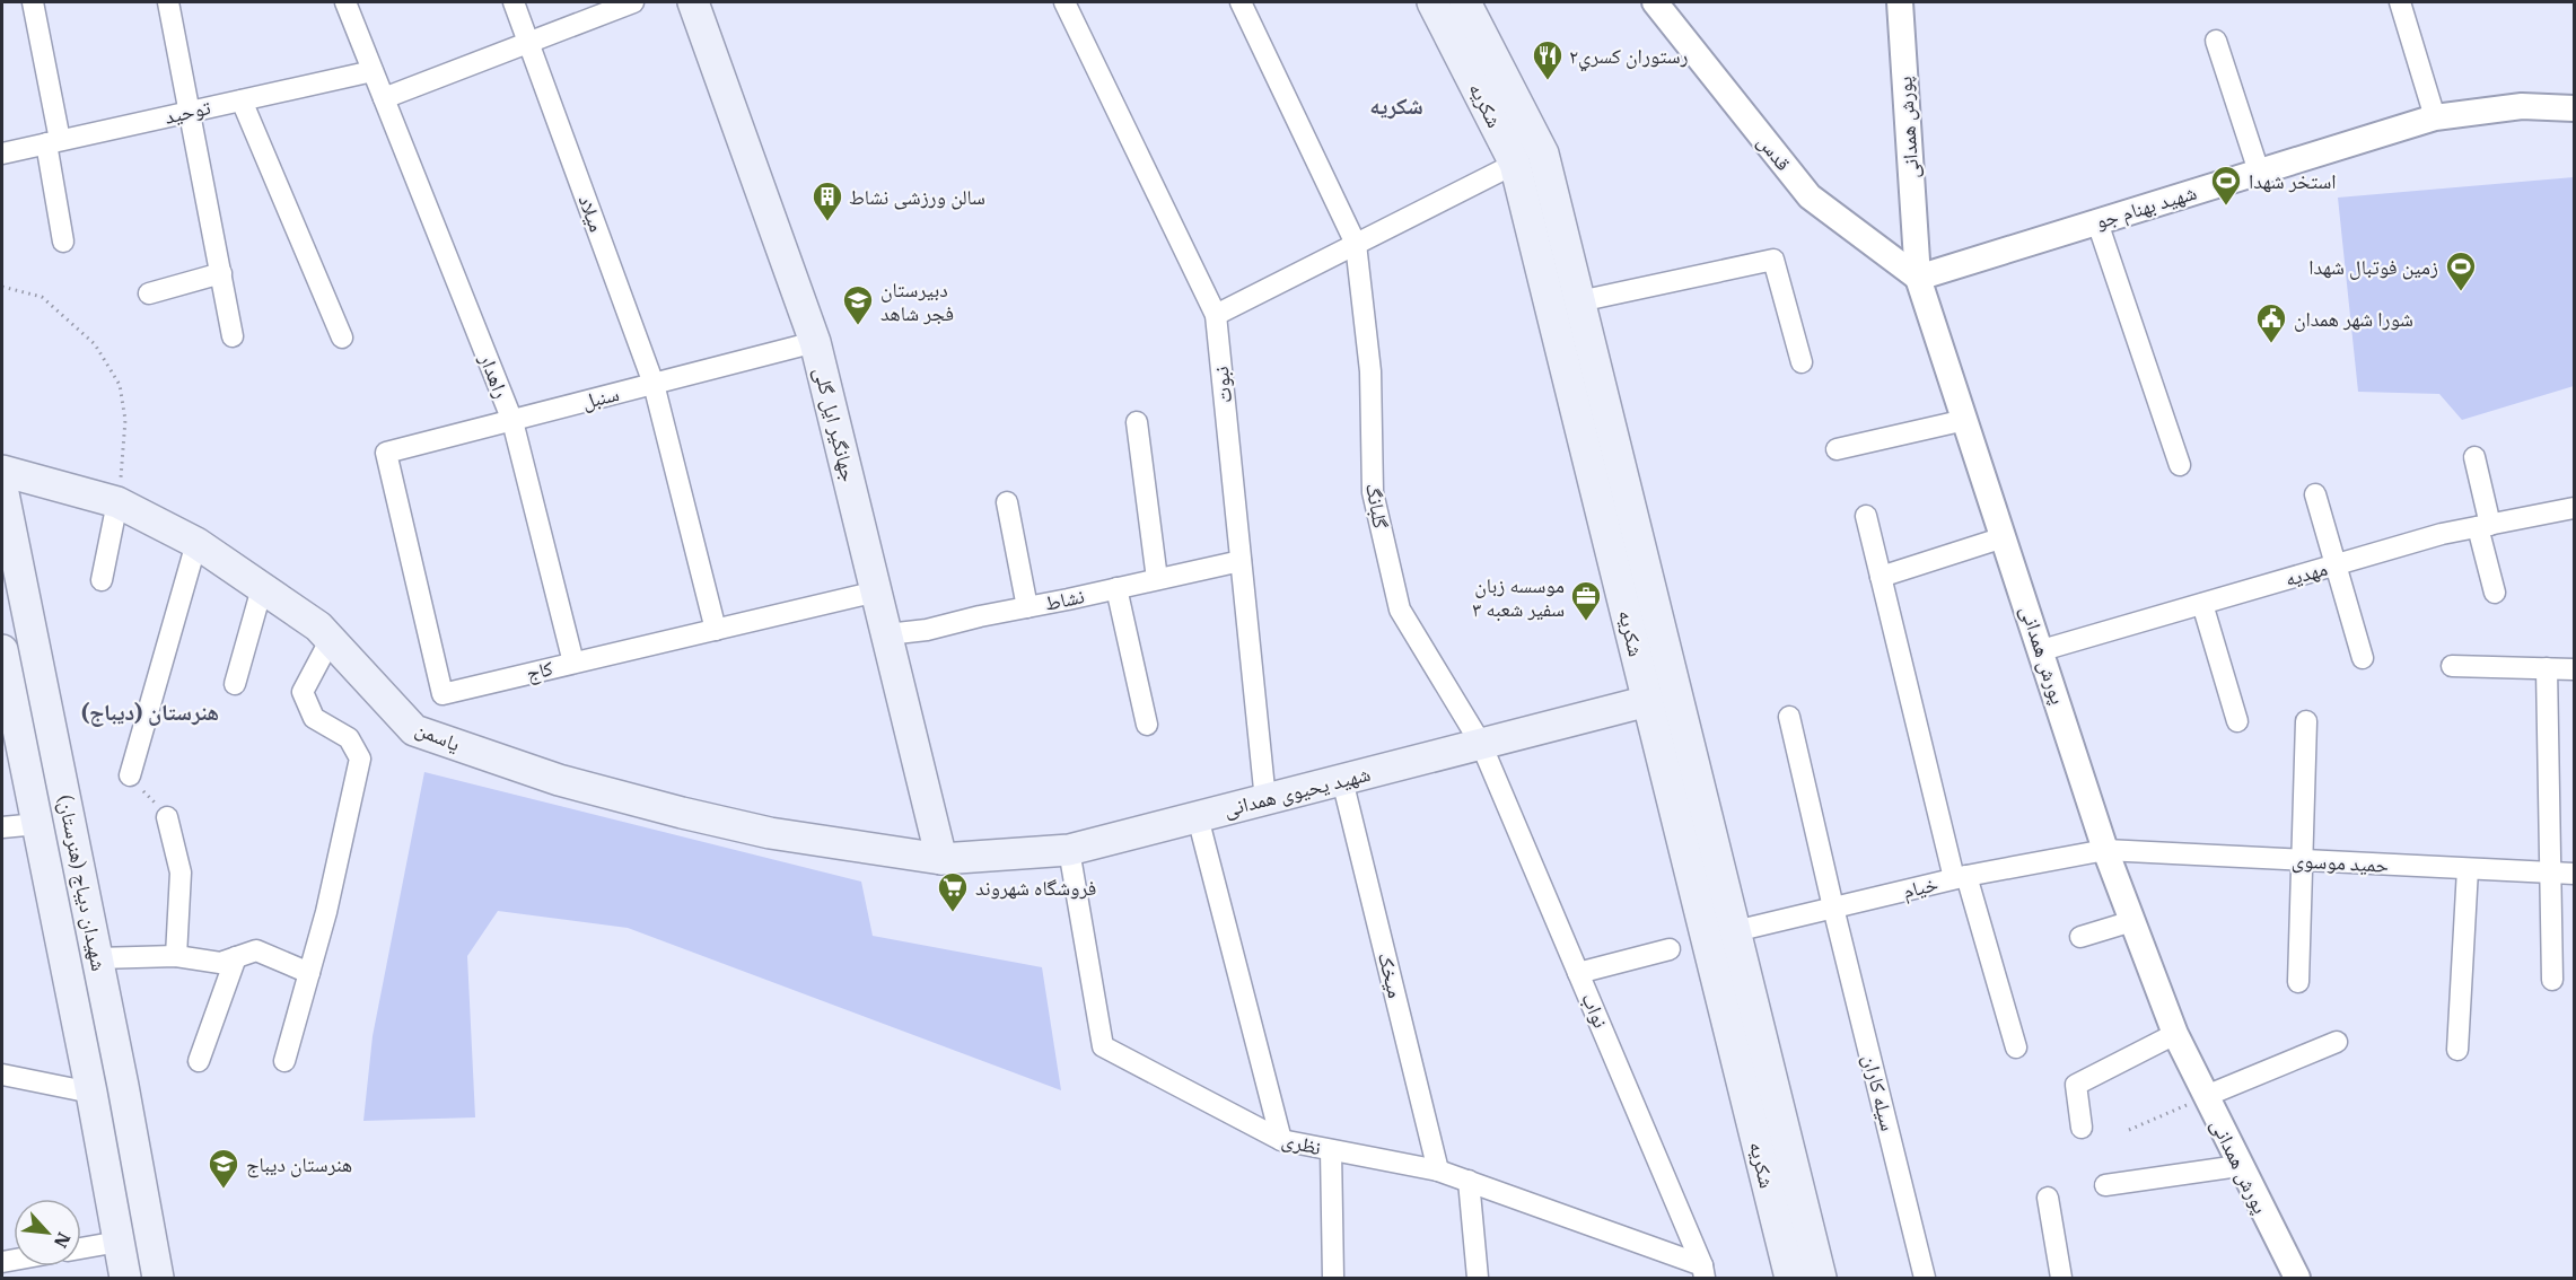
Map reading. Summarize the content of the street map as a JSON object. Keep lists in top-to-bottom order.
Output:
{
  "streets": {
    "main road": [
      "شکریه",
      "جهانگیر ایل گلی",
      "یاسمن",
      "شهید یحیوی همدانی",
      "شهیدان دیباج (هنرستان)"
    ],
    "street": [
      "توحید",
      "پورش همدانی",
      "قدس",
      "شهید بهنام جو",
      "میلاد",
      "راهدار",
      "نبوت",
      "سنبل",
      "گلبانگ",
      "مهدیه",
      "نشاط",
      "کاج",
      "حمید موسوی",
      "خیام",
      "میخک",
      "نواب",
      "سیله کاران",
      "نظری"
    ]
  },
  "crossings": [
    ["شکریه", "شهید یحیوی همدانی"],
    ["شکریه", "خیام"],
    ["توحید", "راهدار"],
    ["پورش همدانی", "قدس"],
    ["پورش همدانی", "شهید بهنام جو"],
    ["پورش همدانی", "مهدیه"],
    ["پورش همدانی", "حمید موسوی"],
    ["پورش همدانی", "خیام"],
    ["قدس", "شهید بهنام جو"],
    ["میلاد", "سنبل"],
    ["میلاد", "کاج"],
    ["راهدار", "سنبل"],
    ["راهدار", "کاج"],
    ["نبوت", "نشاط"],
    ["نبوت", "شهید یحیوی همدانی"],
    ["سنبل", "جهانگیر ایل گلی"],
    ["سنبل", "کاج"],
    ["جهانگیر ایل گلی", "نشاط"],
    ["جهانگیر ایل گلی", "کاج"],
    ["جهانگیر ایل گلی", "یاسمن"],
    ["جهانگیر ایل گلی", "شهید یحیوی همدانی"],
    ["گلبانگ", "شهید یحیوی همدانی"],
    ["گلبانگ", "نواب"],
    ["یاسمن", "شهید یحیوی همدانی"],
    ["شهید یحیوی همدانی", "میخک"],
    ["شهید یحیوی همدانی", "نواب"],
    ["شهید یحیوی همدانی", "نظری"],
    ["حمید موسوی", "خیام"],
    ["خیام", "سیله کاران"],
    ["میخک", "نظری"],
    ["نواب", "نظری"]
  ],
  "districts": ["شکریه", "(هنرستان (دیباج"],
  "places": {
    "restaurant": ["رستوران کسري٢"],
    "sports": ["استخر شهدا", "زمین فوتبال شهدا"],
    "building": ["سالن ورزشی نشاط"],
    "school or university": ["دبیرستان فجر شاهد", "هنرستان دیباج"],
    "public building": ["شورا شهر همدان"],
    "office": ["موسسه زبان سفیر شعبه ۳"],
    "supermarket": ["فروشگاه شهروند"]
  },
  "north": "bottom right"
}
